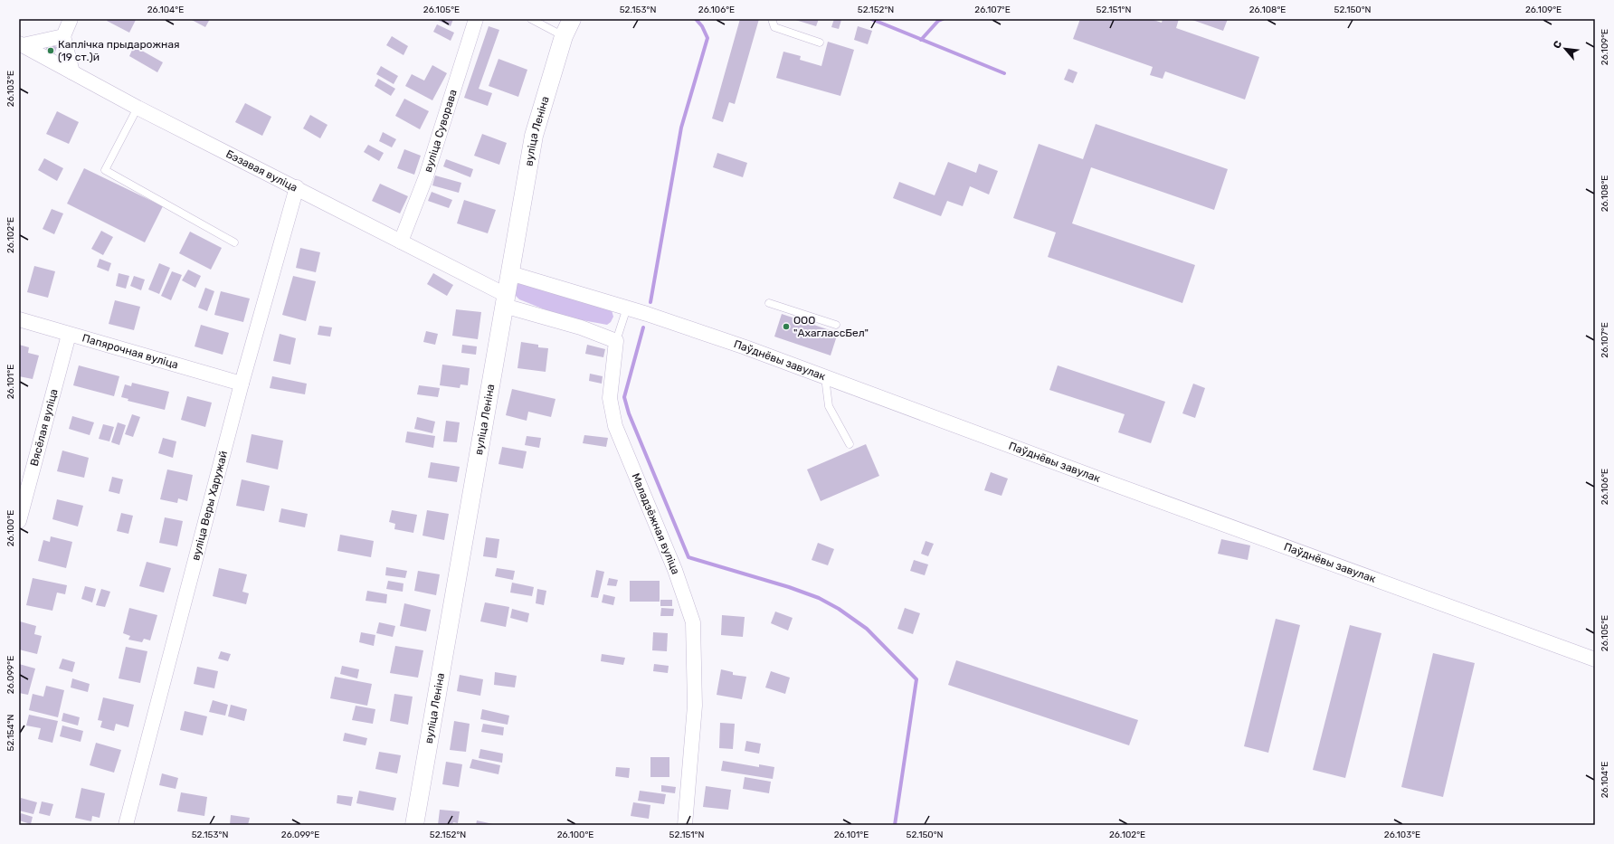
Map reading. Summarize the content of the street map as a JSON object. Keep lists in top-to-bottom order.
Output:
{
  "streets": {
    "street": [
      "вуліца Суворава",
      "вуліца Леніна",
      "Бэзавая вуліца",
      "Папярочная вуліца",
      "Паўднёвы завулак",
      "Вясёлая вуліца",
      "вуліца Веры Харужай",
      "Маладзёжная вуліца"
    ]
  },
  "crossings": [
    ["вуліца Суворава", "Бэзавая вуліца"],
    ["вуліца Леніна", "Бэзавая вуліца"],
    ["вуліца Леніна", "Паўднёвы завулак"],
    ["Бэзавая вуліца", "вуліца Веры Харужай"],
    ["Папярочная вуліца", "Вясёлая вуліца"],
    ["Папярочная вуліца", "вуліца Веры Харужай"]
  ],
  "places": ["Каплічка прыдарожная (19 ст.)й", "ООО \"АхаглассБел\""],
  "north": "top left",
  "coordinates": [
    "26.104°E",
    "26.105°E",
    "52.153°N",
    "26.106°E",
    "52.152°N",
    "26.107°E",
    "52.151°N",
    "26.108°E",
    "52.150°N",
    "26.109°E",
    "26.103°E",
    "26.102°E",
    "26.101°E",
    "26.100°E",
    "26.099°E",
    "52.154°N"
  ]
}
